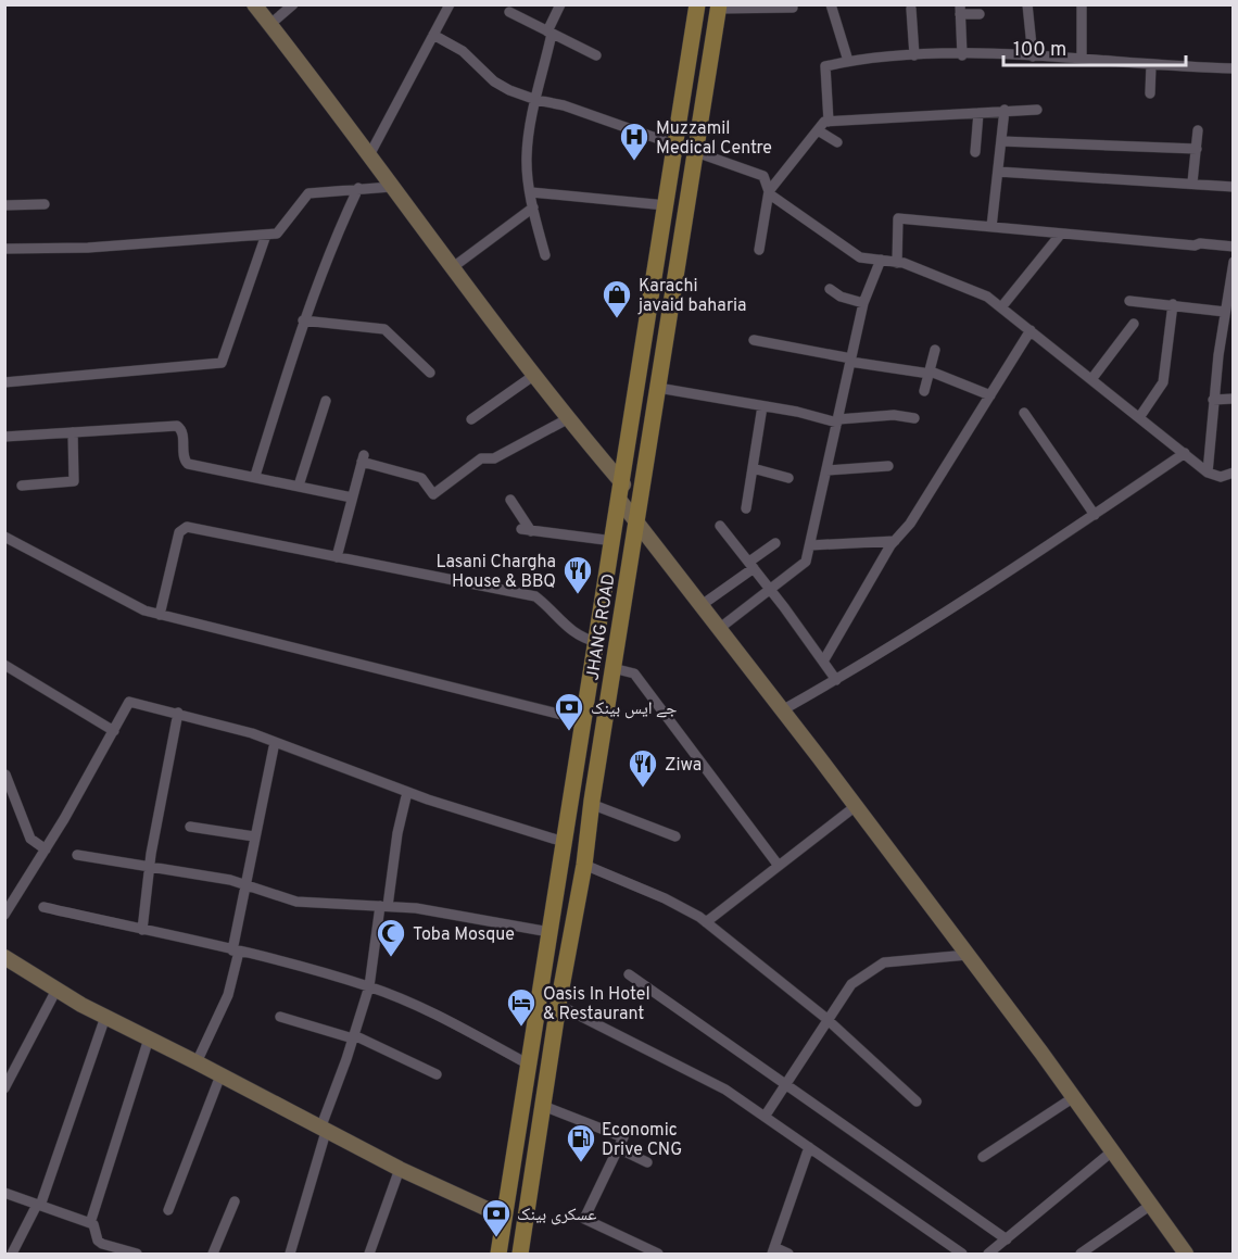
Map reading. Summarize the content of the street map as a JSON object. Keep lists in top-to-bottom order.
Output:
{
  "streets": {
    "main road": ["JHANG ROAD"]
  },
  "places": {
    "hospital": ["Muzzamil Medical Centre"],
    "shop": ["Karachi javaid baharia"],
    "restaurant": ["Lasani Chargha House & BBQ", "Ziwa"],
    "bank": ["جے ایس بینک", "عسکری بینک"],
    "mosque": ["Toba Mosque"],
    "hotel": ["Oasis In Hotel & Restaurant"],
    "fuel station": ["Economic Drive CNG"]
  },
  "scale_bar": "100 m"
}
